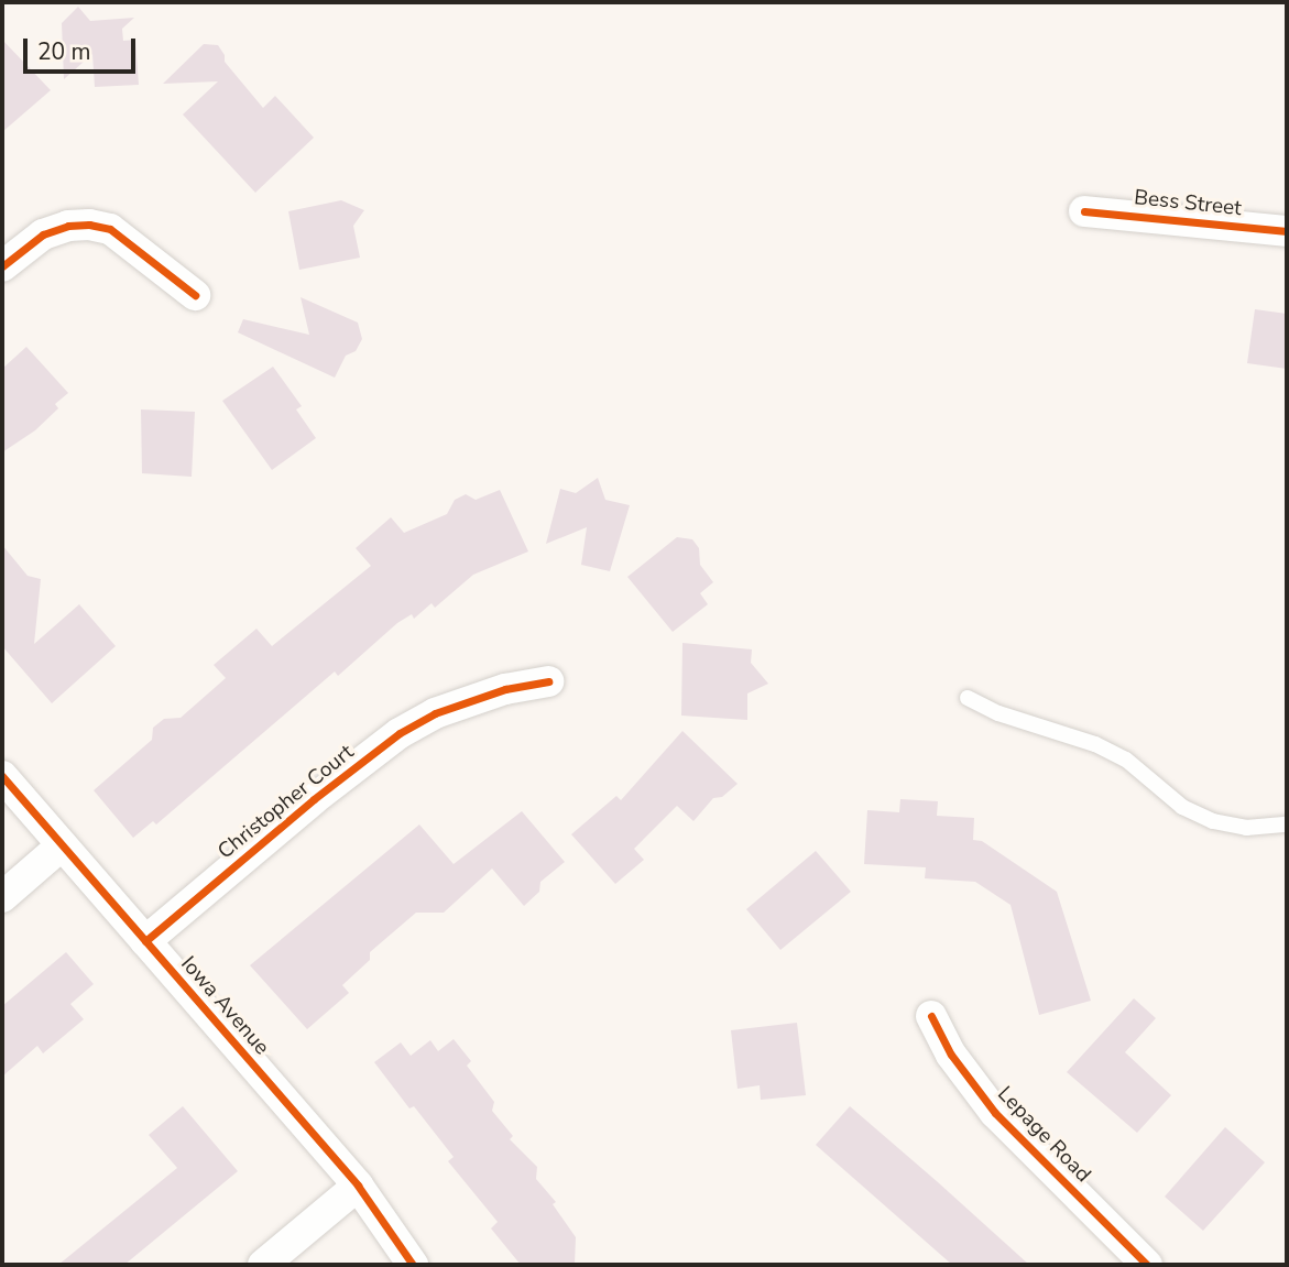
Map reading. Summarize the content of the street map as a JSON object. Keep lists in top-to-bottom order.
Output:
{
  "streets": {
    "street": [
      "Bess Street",
      "Christopher Court",
      "Iowa Avenue",
      "Lepage Road"
    ]
  },
  "crossings": [
    ["Christopher Court", "Iowa Avenue"]
  ],
  "scale_bar": "20 m"
}
